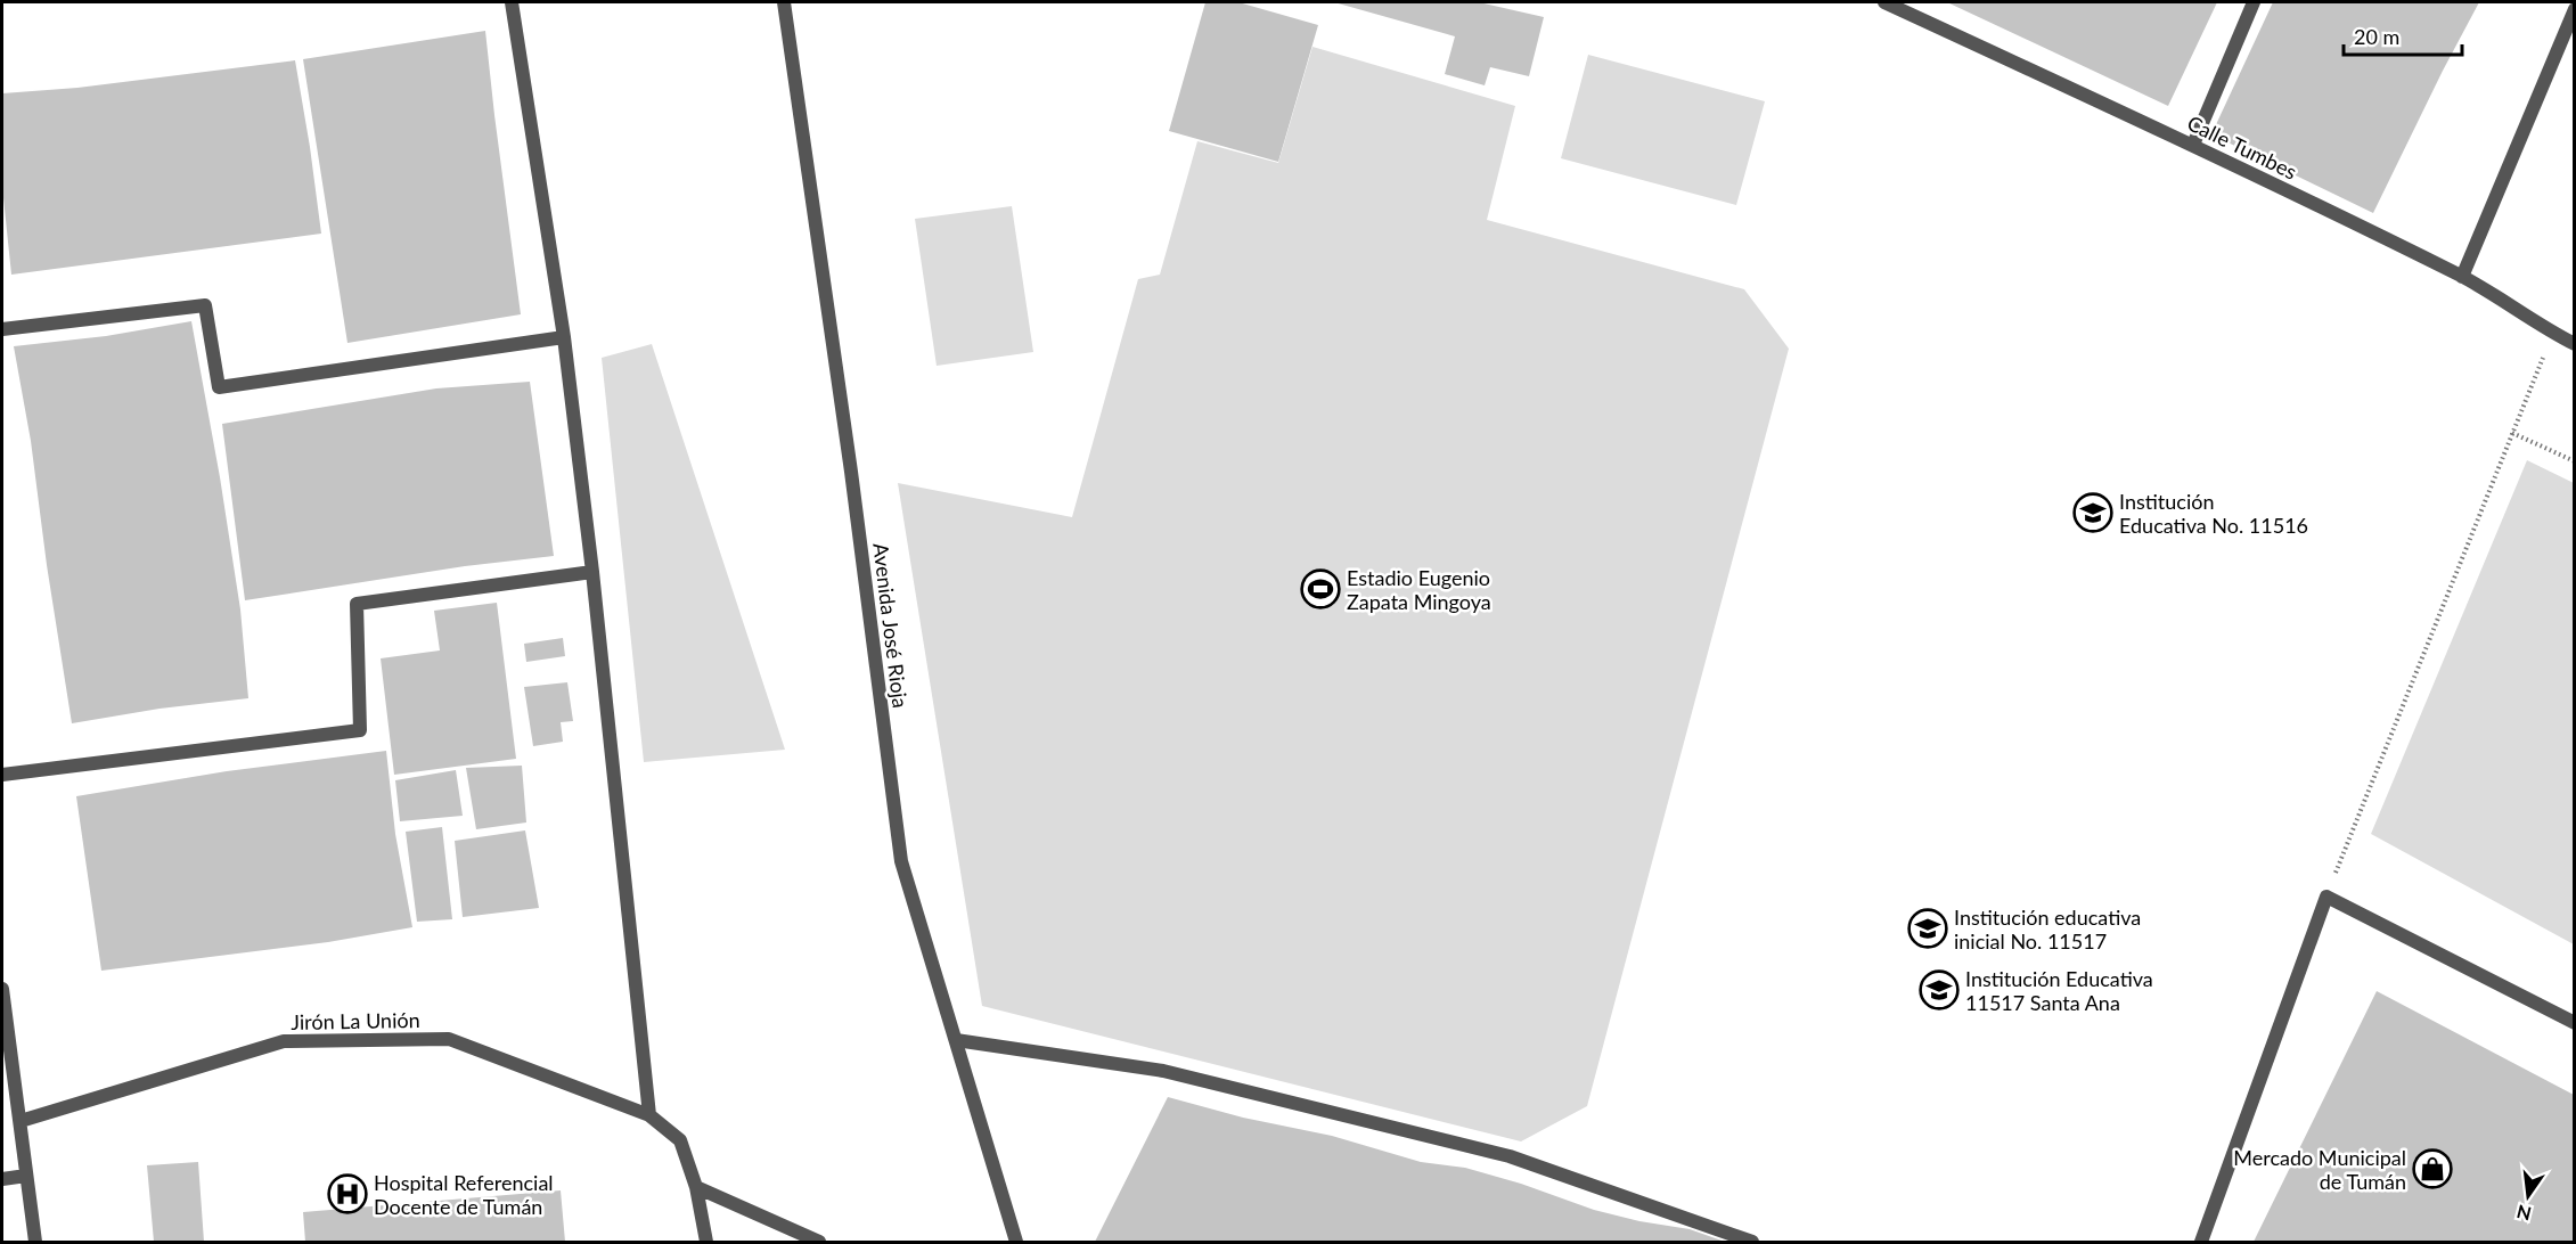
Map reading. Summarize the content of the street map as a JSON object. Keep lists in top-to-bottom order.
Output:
{
  "streets": {
    "street": ["Calle Tumbes", "Avenida José Rioja", "Jirón La Unión"]
  },
  "places": {
    "school or university": ["Institución Educativa No. 11516", "Institución educativa inicial No. 11517", "Institución Educativa 11517 Santa Ana"],
    "sports": ["Estadio Eugenio Zapata Mingoya"],
    "shop": ["Mercado Municipal de Tumán"],
    "hospital": ["Hospital Referencial Docente de Tumán"]
  },
  "scale_bar": "20 m",
  "north": "bottom"
}
